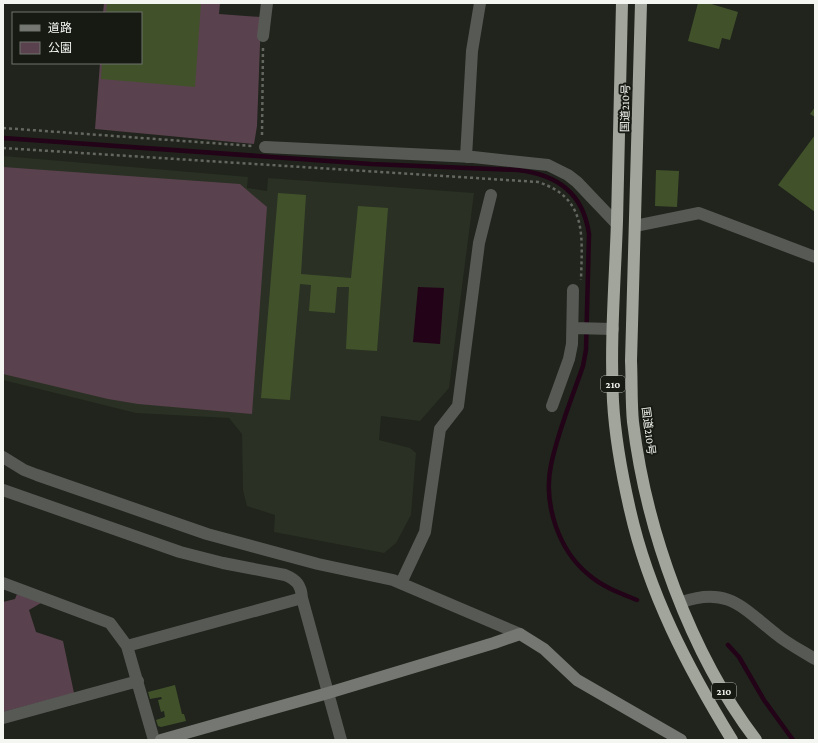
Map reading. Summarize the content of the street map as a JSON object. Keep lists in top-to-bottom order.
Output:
{
  "streets": {
    "highway": ["国道210号", "210"]
  },
  "legend": ["道路", "公園"]
}
